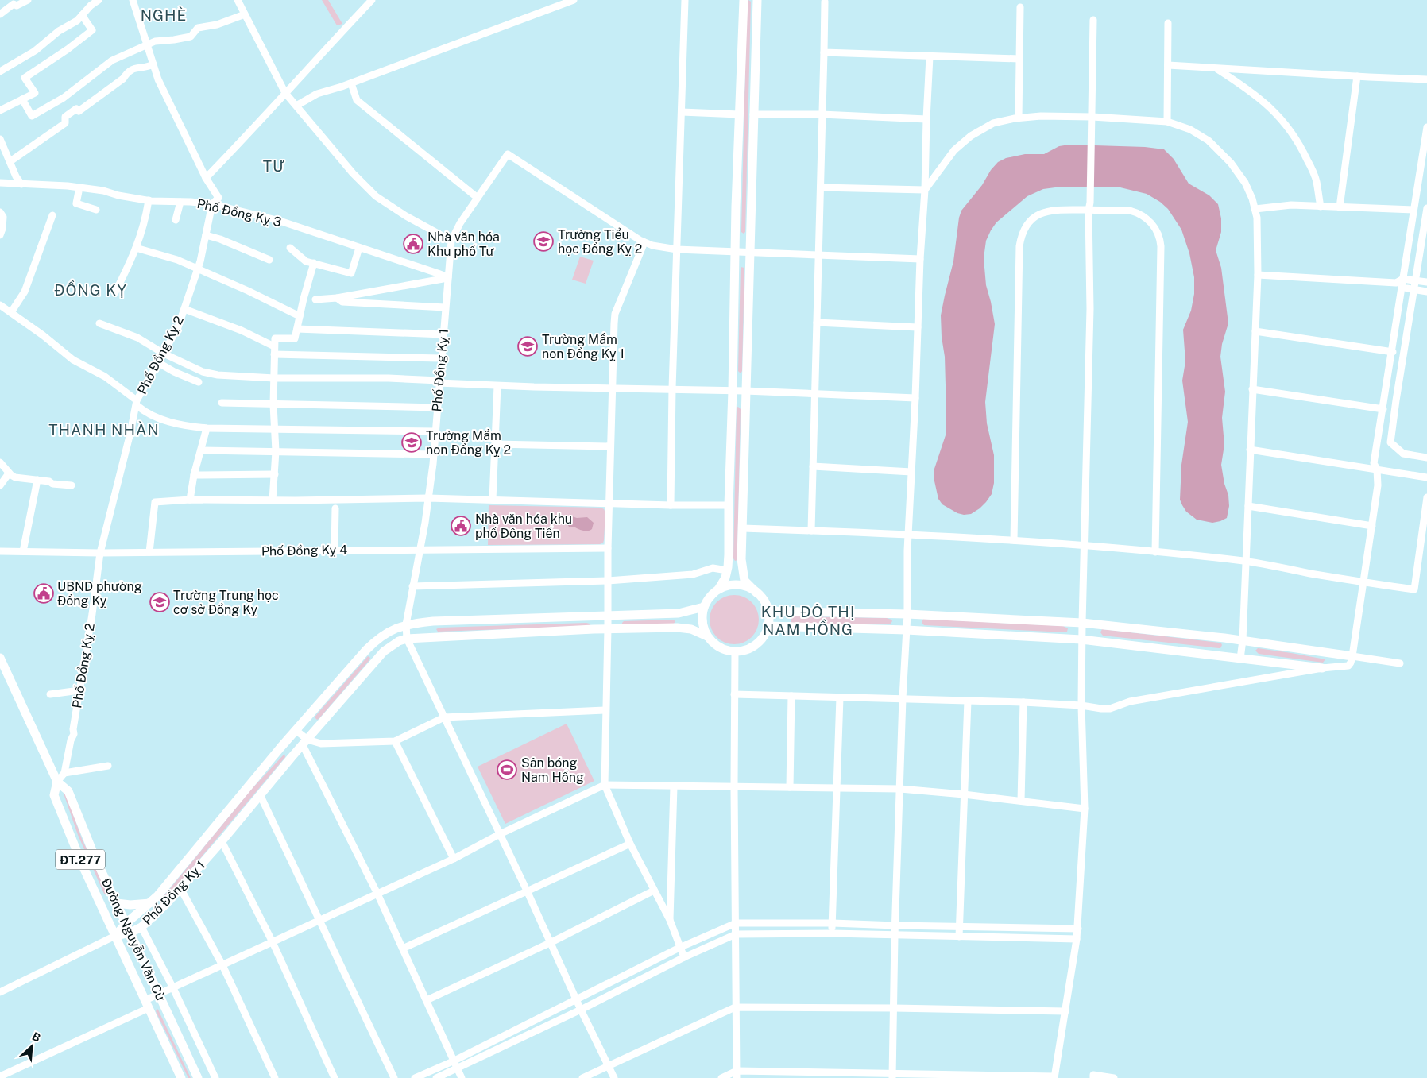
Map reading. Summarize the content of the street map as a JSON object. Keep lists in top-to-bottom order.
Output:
{
  "streets": {
    "main road": ["Phố Đồng Kỵ 1", "ĐT.277", "Đường Nguyễn Văn Cừ"],
    "street": ["Phố Đồng Kỵ 3", "Phố Đồng Kỵ 2", "Phố Đồng Kỵ 4"]
  },
  "crossings": [
    ["Phố Đồng Kỵ 3", "Phố Đồng Kỵ 2"],
    ["Phố Đồng Kỵ 3", "Phố Đồng Kỵ 1"],
    ["Phố Đồng Kỵ 2", "Phố Đồng Kỵ 4"],
    ["Phố Đồng Kỵ 2", "Đường Nguyễn Văn Cừ"],
    ["Phố Đồng Kỵ 1", "Phố Đồng Kỵ 4"],
    ["Phố Đồng Kỵ 1", "Đường Nguyễn Văn Cừ"]
  ],
  "districts": [
    "NGHÈ",
    "TƯ",
    "ĐỒNG KỴ",
    "THANH NHÀN",
    "KHU ĐÔ THỊ NAM HỒNG"
  ],
  "places": {
    "school or university": [
      "Trường Tiểu học Đồng Kỵ 2",
      "Trường Mầm non Đồng Kỵ 1",
      "Trường Mầm non Đồng Kỵ 2",
      "Trường Trung học cơ sở Đồng Kỵ"
    ],
    "public building": ["Nhà văn hóa Khu phố Tư", "Nhà văn hóa khu phố Đông Tiến", "UBND phường Đồng Kỵ"],
    "sports": ["Sân bóng Nam Hồng"]
  },
  "north": "top right"
}
